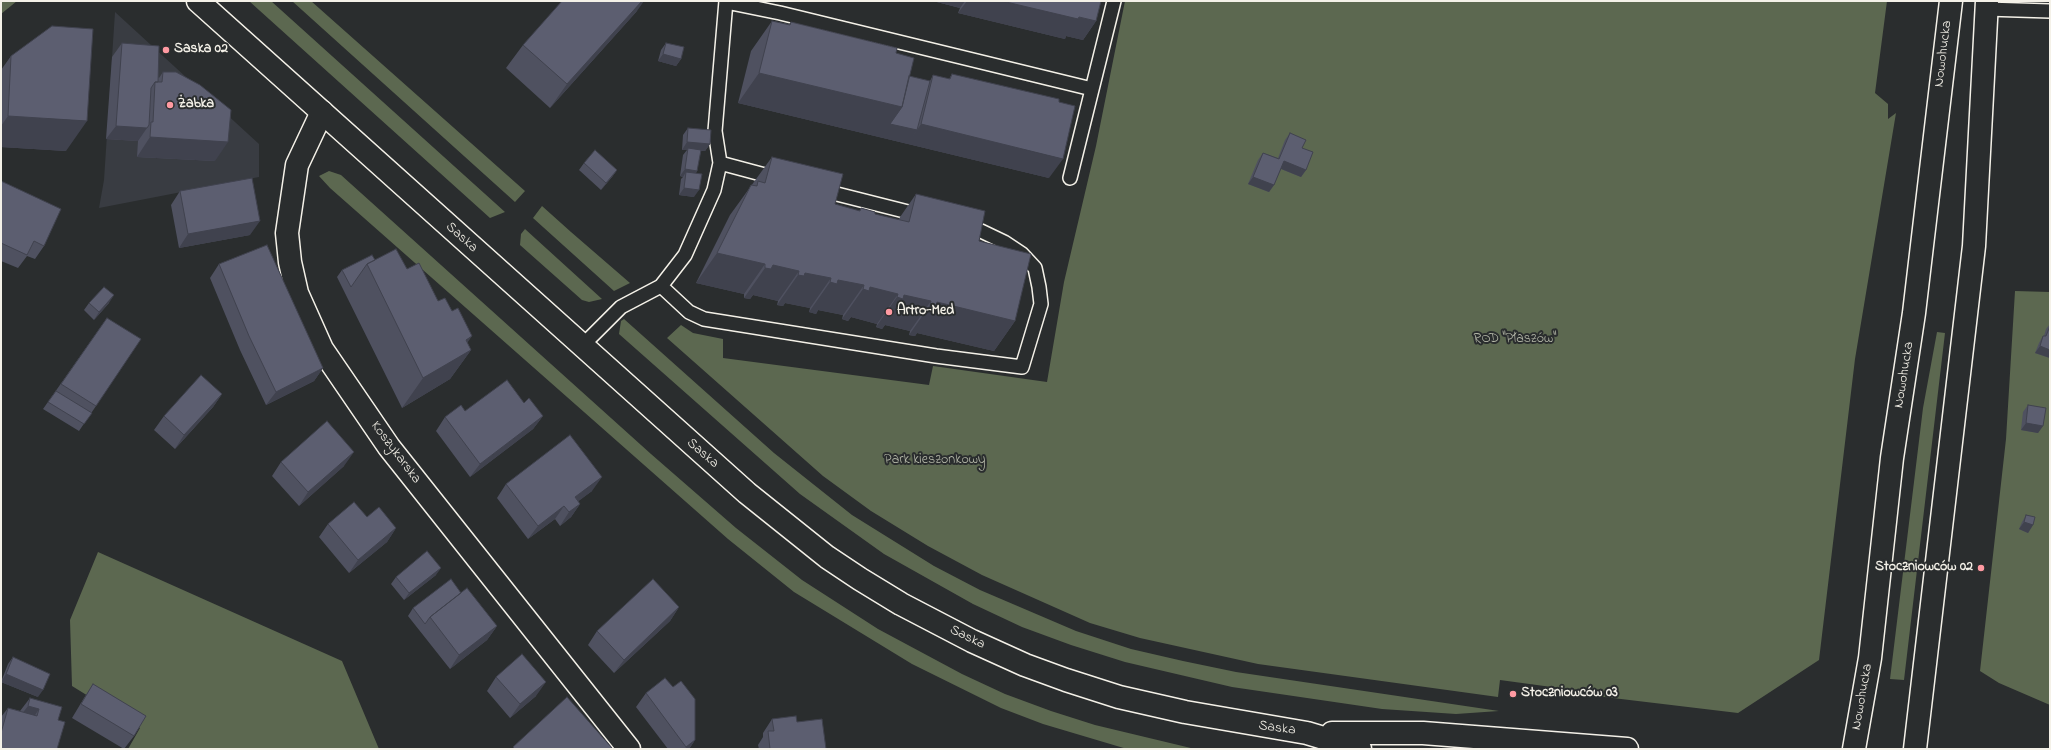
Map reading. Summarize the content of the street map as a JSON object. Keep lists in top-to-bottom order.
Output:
{
  "streets": {
    "street": ["Nowohucka", "Saska", "Koszykarska"]
  },
  "crossings": [
    ["Saska", "Koszykarska"]
  ],
  "parks": ["ROD \"Płaszów\"", "Park kieszonkowy"],
  "places": [
    "Saska 02",
    "Żabka",
    "Artro-Med",
    "Stoczniowców 02",
    "Stoczniowców 03"
  ]
}
